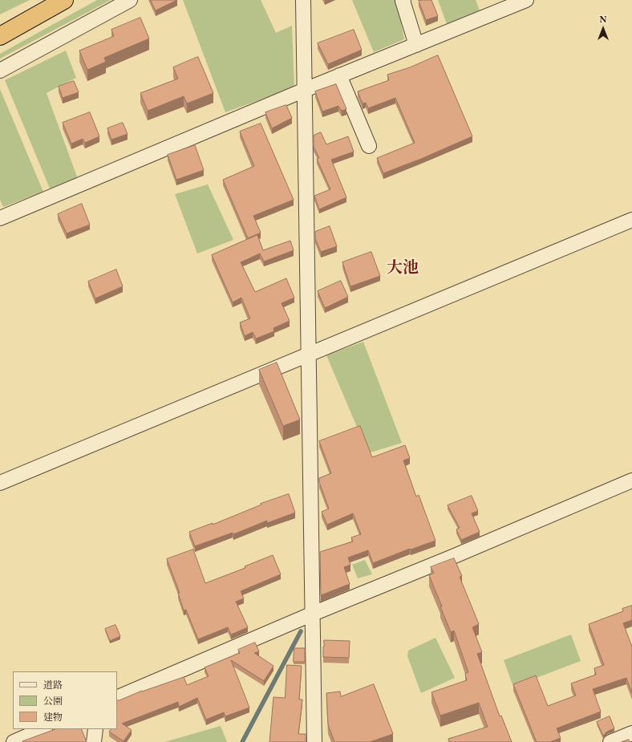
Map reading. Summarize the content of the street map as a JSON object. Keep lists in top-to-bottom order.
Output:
{
  "districts": ["大池"],
  "legend": ["道路", "公園", "建物"],
  "north": "top"
}
